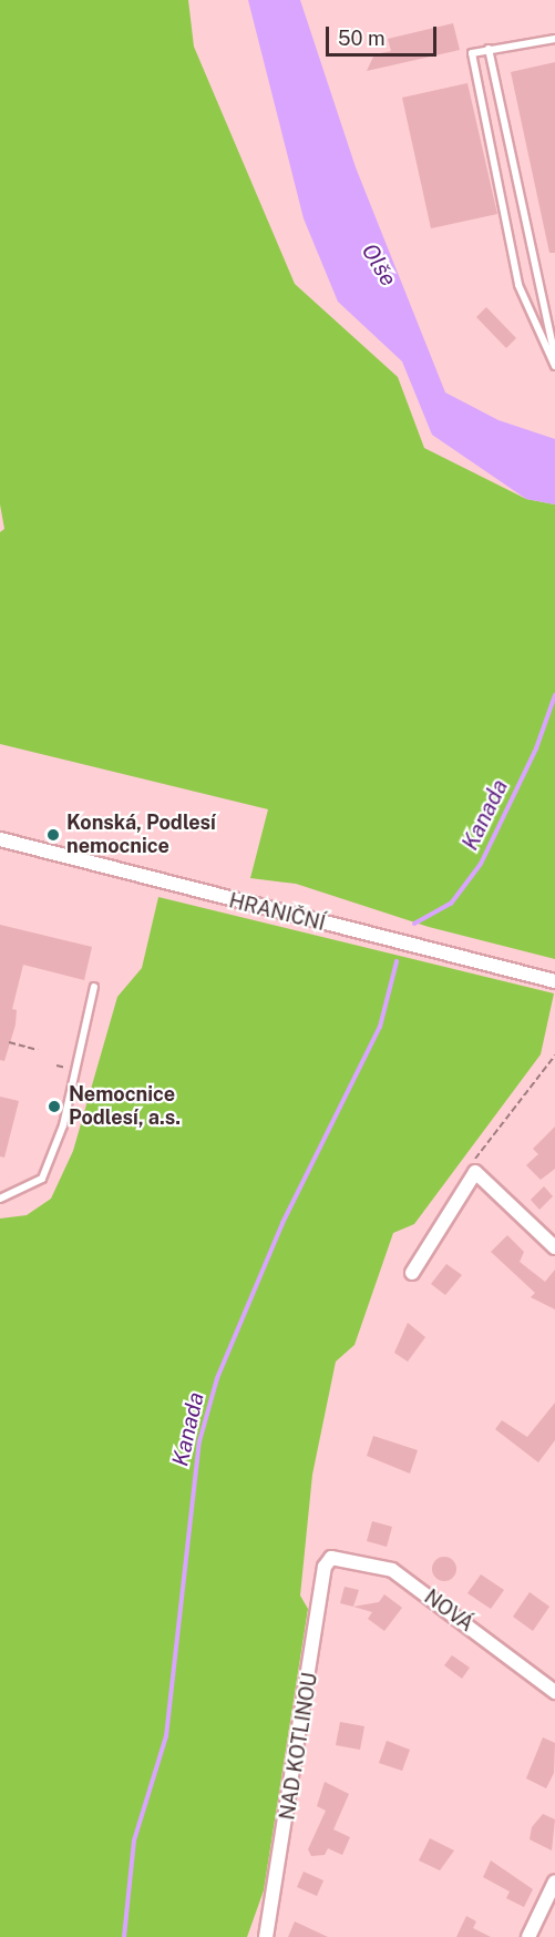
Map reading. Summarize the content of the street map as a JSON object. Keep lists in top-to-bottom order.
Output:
{
  "streets": {
    "street": ["HRANIČNÍ", "NOVÁ", "NAD KOTLINOU"]
  },
  "crossings": [
    ["NOVÁ", "NAD KOTLINOU"]
  ],
  "water": ["Olše", "Kanada"],
  "places": ["Konská, Podlesí nemocnice", "Nemocnice Podlesí, a.s."],
  "scale_bar": "50 m"
}
